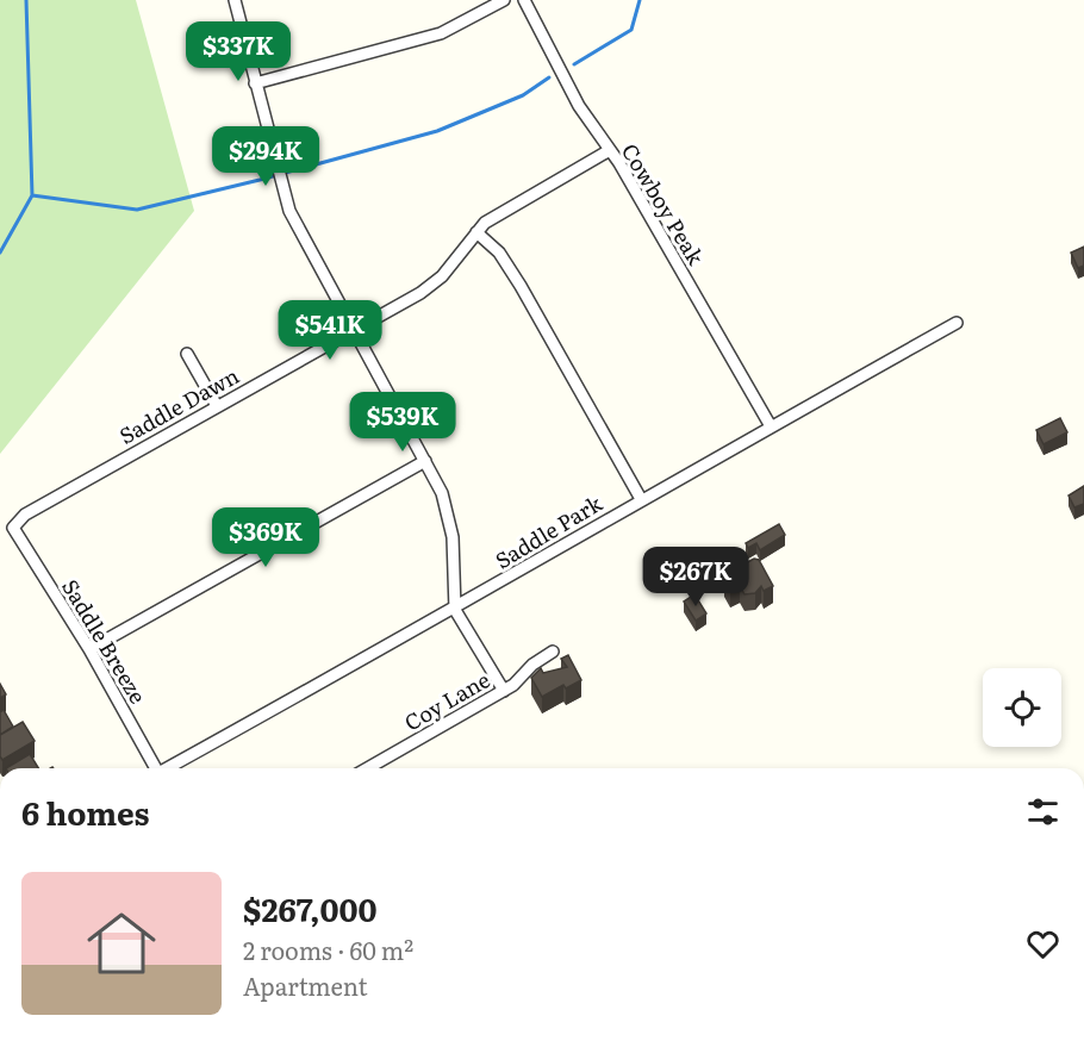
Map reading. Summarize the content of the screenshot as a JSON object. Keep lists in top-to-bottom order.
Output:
{
  "streets": {
    "street": [
      "Cowboy Peak",
      "Saddle Dawn",
      "Saddle Park",
      "Saddle Breeze",
      "Coy Lane"
    ]
  },
  "crossings": [
    ["Cowboy Peak", "Saddle Dawn"],
    ["Cowboy Peak", "Saddle Park"],
    ["Saddle Dawn", "Saddle Breeze"]
  ],
  "page": {
    "price": [
      "$337K",
      "$294K",
      "$541K",
      "$539K",
      "$369K",
      "$267K"
    ],
    "heading": "6 homes",
    "list": [
      {
        "name": "$267,000",
        "note": "2 rooms · 60 m² · Apartment"
      }
    ]
  }
}
